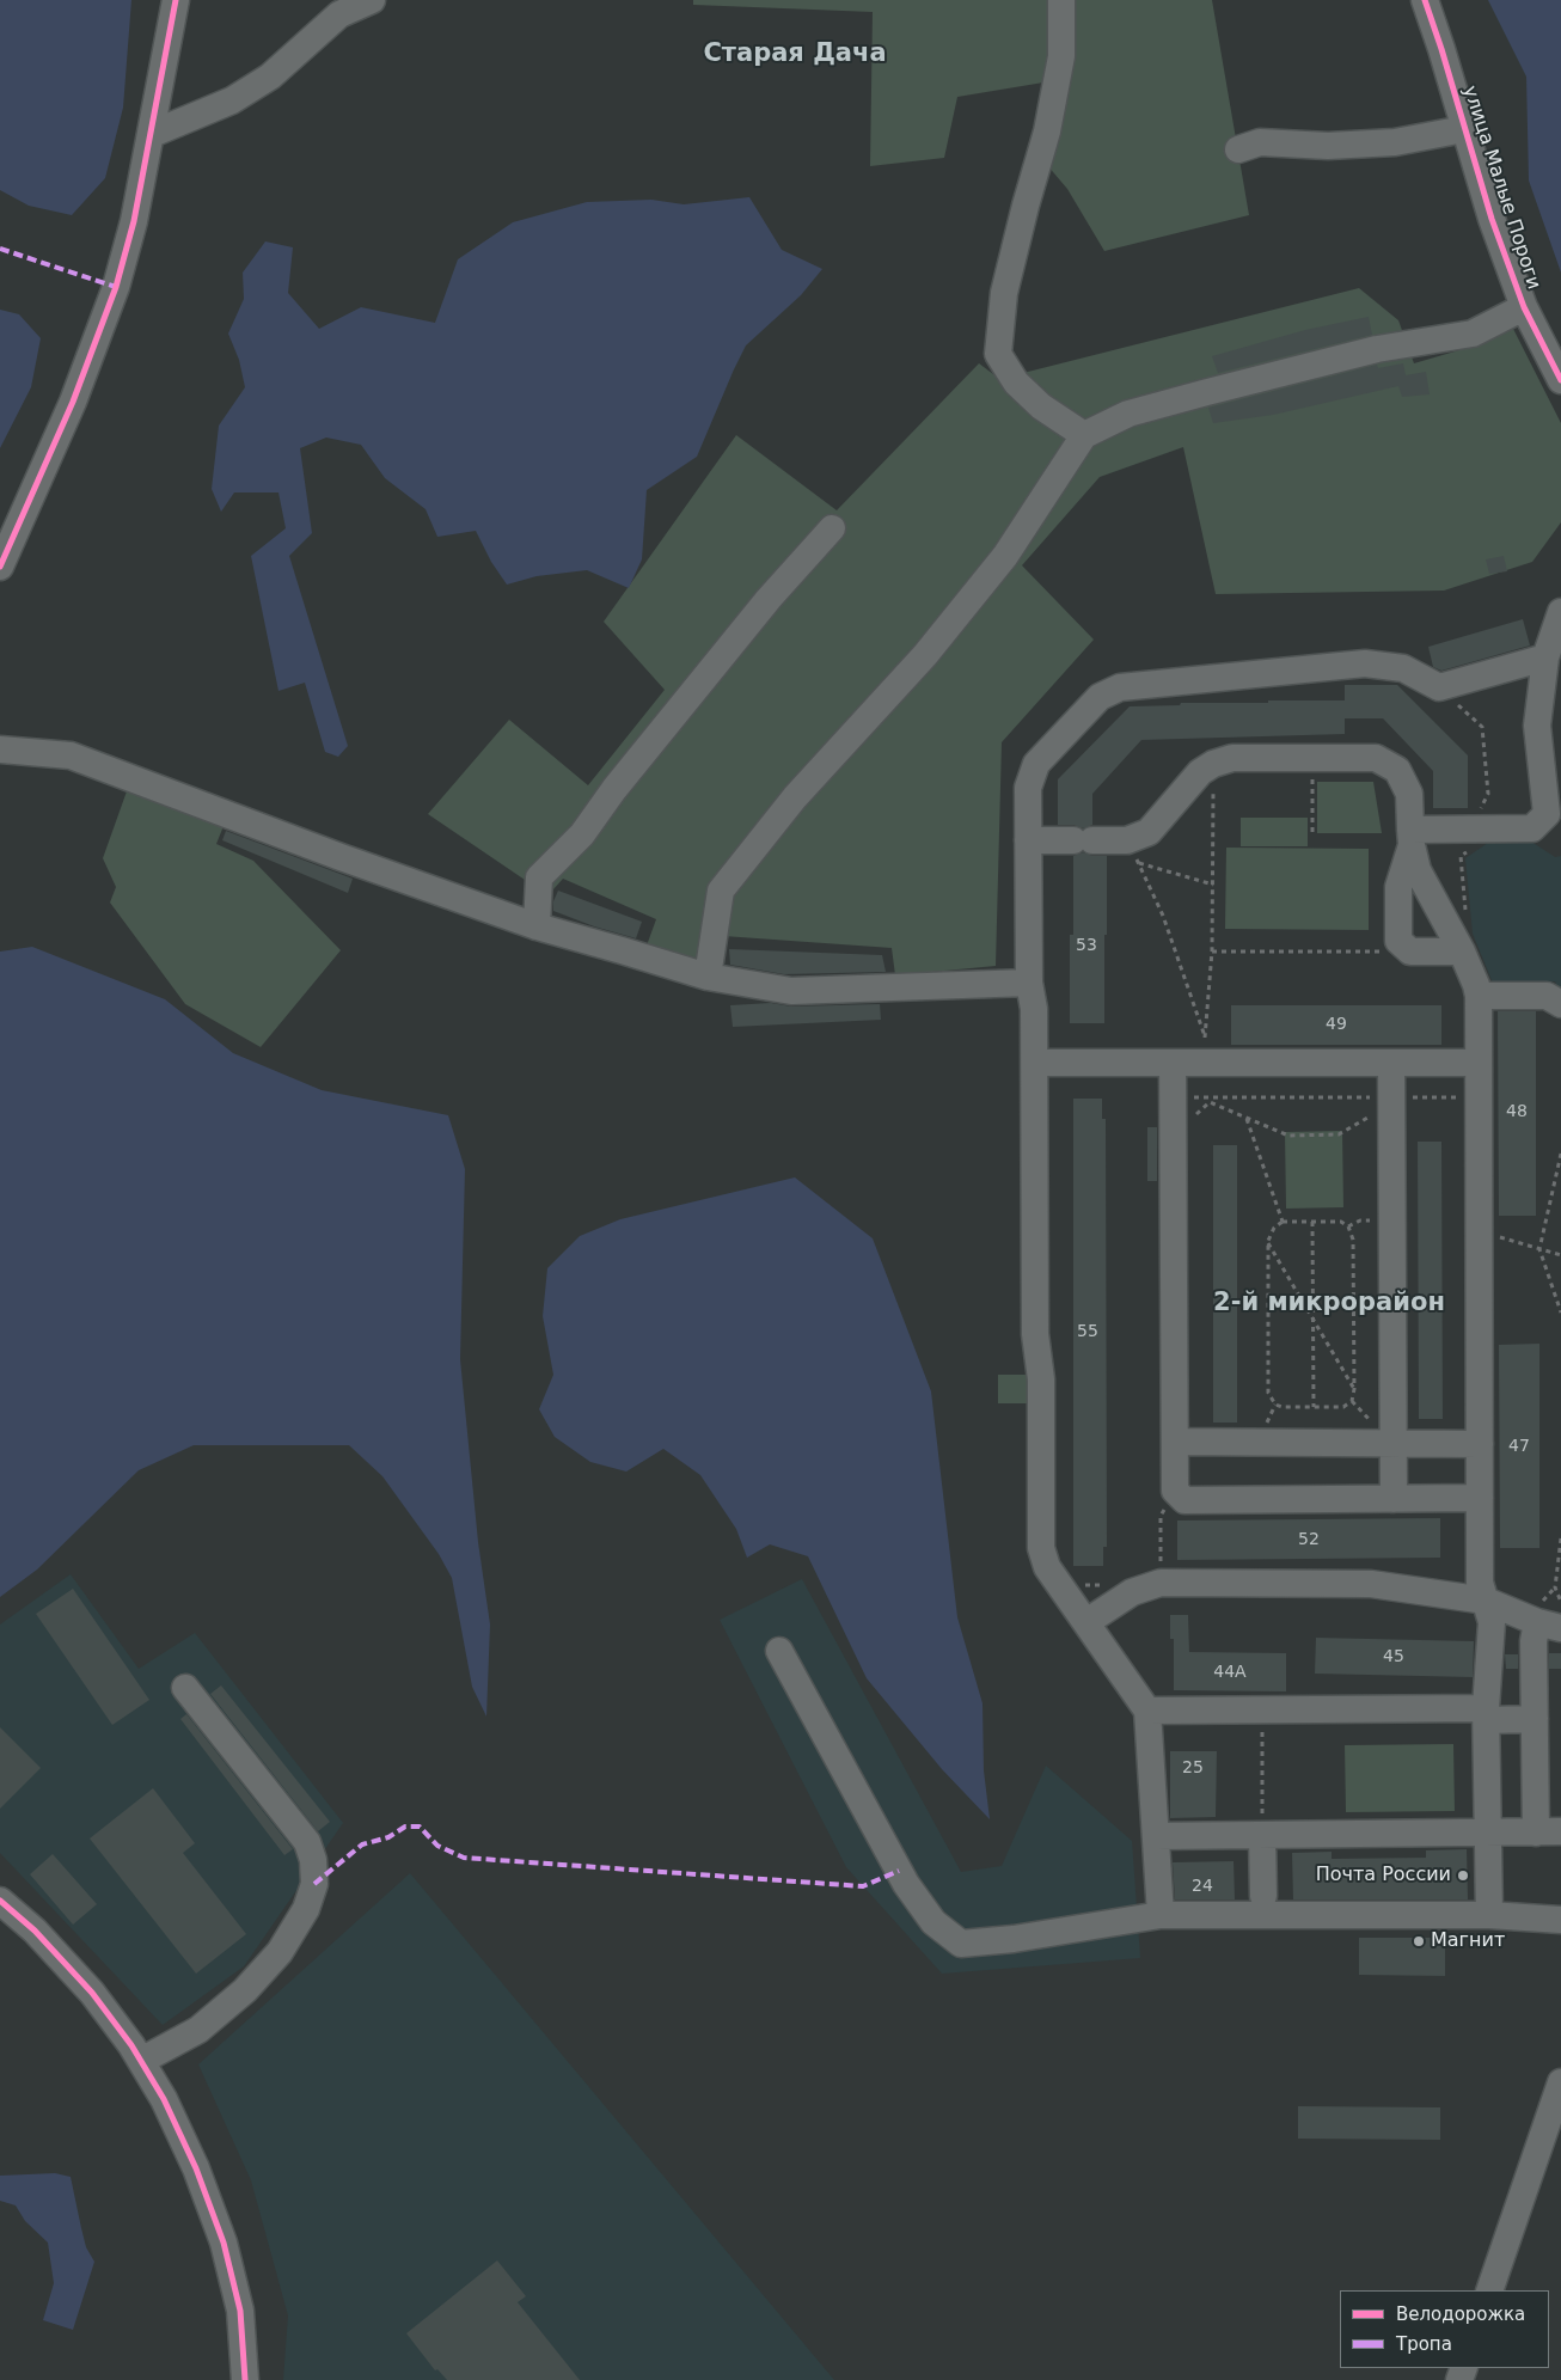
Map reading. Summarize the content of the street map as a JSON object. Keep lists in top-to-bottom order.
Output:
{
  "streets": {
    "street": ["улица Малые Пороги"]
  },
  "districts": ["Старая Дача", "2-й микрорайон"],
  "places": ["Почта России", "Магнит"],
  "house_numbers": [
    "53",
    "49",
    "48",
    "55",
    "47",
    "52",
    "45",
    "44А",
    "25",
    "24"
  ],
  "legend": ["Велодорожка", "Тропа"]
}
